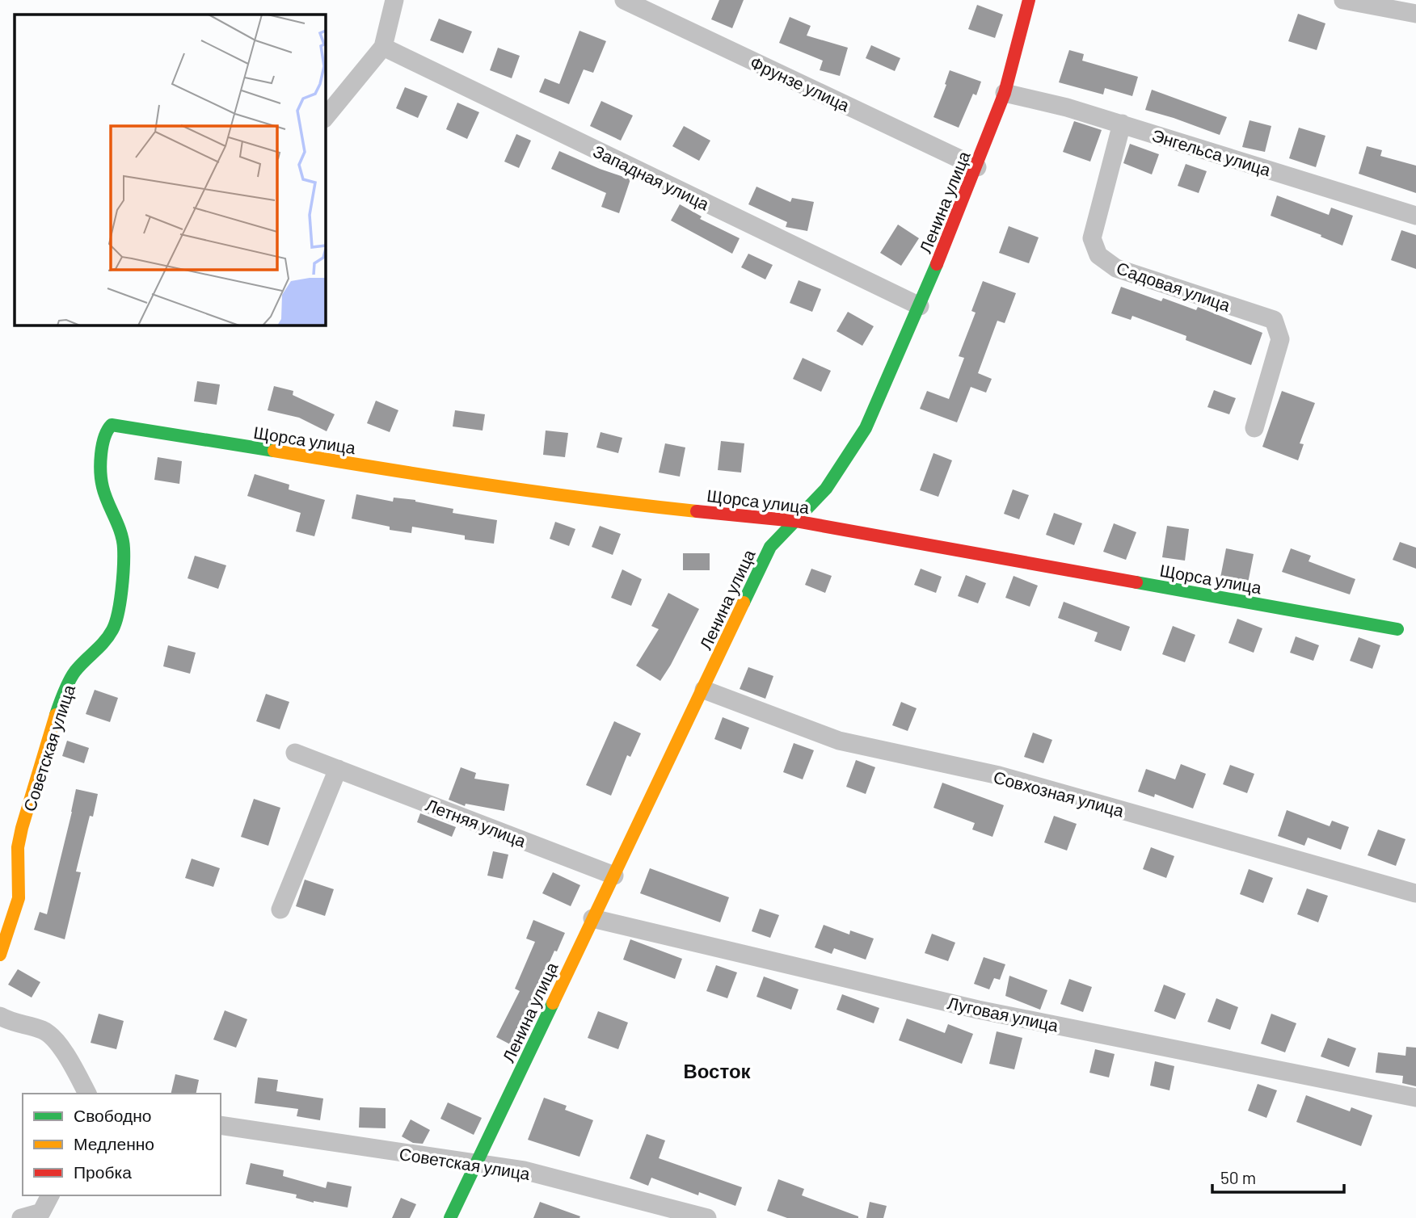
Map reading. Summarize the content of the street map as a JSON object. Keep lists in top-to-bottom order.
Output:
{
  "streets": {
    "street": [
      "Фрунзе улица",
      "Энгельса улица",
      "Западная улица",
      "Ленина улица",
      "Садовая улица",
      "Щорса улица",
      "Советская улица",
      "Совхозная улица",
      "Летняя улица",
      "Луговая улица"
    ]
  },
  "crossings": [
    ["Фрунзе улица", "Ленина улица"],
    ["Энгельса улица", "Ленина улица"],
    ["Энгельса улица", "Садовая улица"],
    ["Западная улица", "Ленина улица"],
    ["Ленина улица", "Щорса улица"],
    ["Ленина улица", "Советская улица"],
    ["Ленина улица", "Совхозная улица"],
    ["Ленина улица", "Летняя улица"],
    ["Ленина улица", "Луговая улица"],
    ["Щорса улица", "Советская улица"]
  ],
  "districts": ["Восток"],
  "legend": ["Свободно", "Медленно", "Пробка"],
  "scale_bar": "50 m"
}
